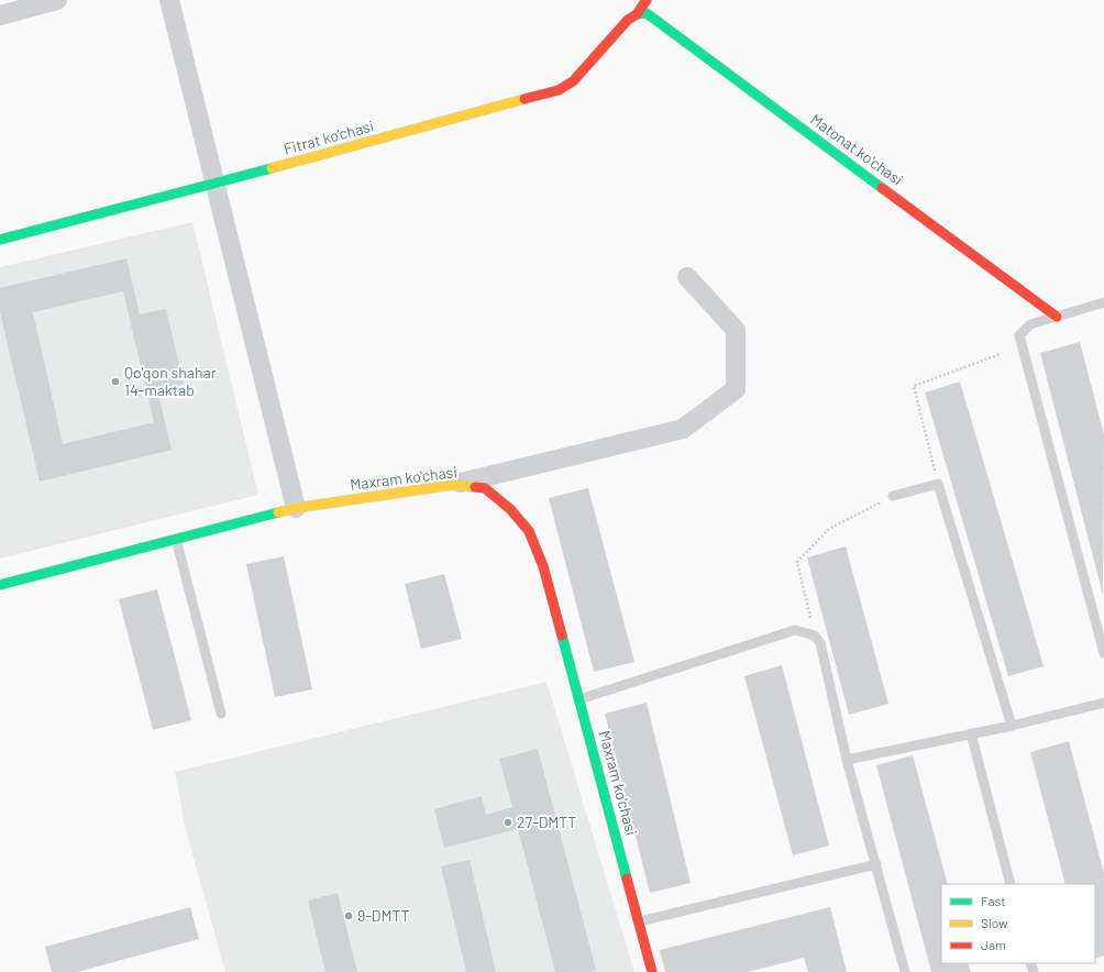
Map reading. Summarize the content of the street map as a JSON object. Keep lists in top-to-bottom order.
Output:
{
  "streets": {
    "street": ["Fitrat ko'chasi", "Matonat ko'chasi", "Maxram ko'chasi"]
  },
  "crossings": [
    ["Fitrat ko'chasi", "Matonat ko'chasi"]
  ],
  "places": ["Qo'qon shahar 14-maktab", "27-DMTT", "9-DMTT"],
  "legend": ["Fast", "Slow", "Jam"]
}
